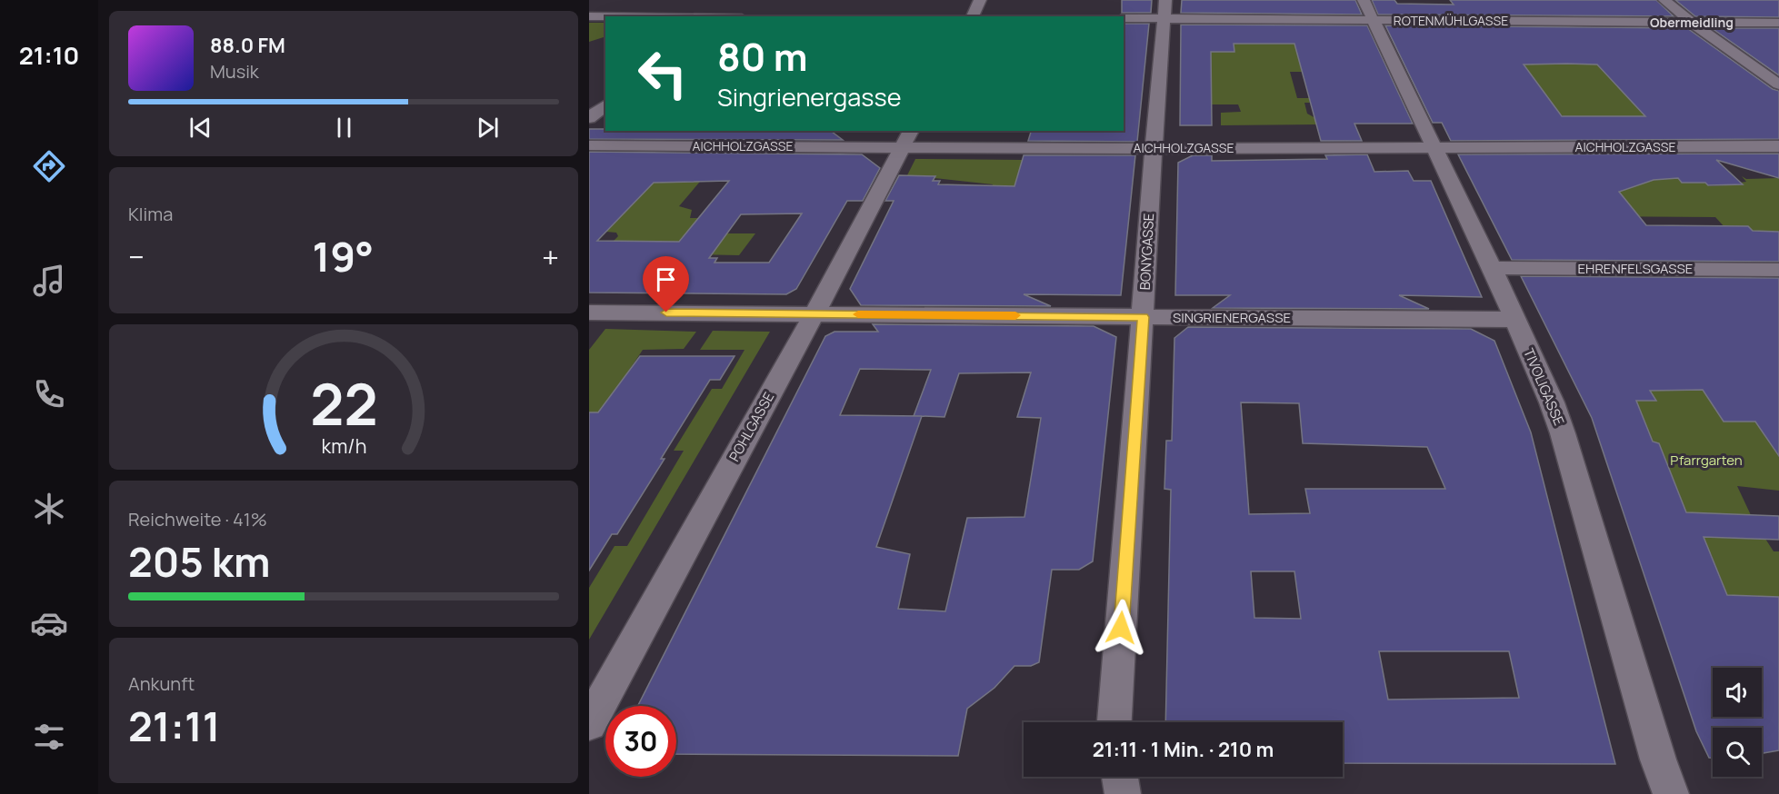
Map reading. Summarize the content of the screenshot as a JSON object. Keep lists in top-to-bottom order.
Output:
{
  "streets": {
    "street": [
      "ROTENMÜHLGASSE",
      "AICHHOLZGASSE",
      "BONYGASSE",
      "EHRENFELSGASSE",
      "SINGRIENERGASSE",
      "TIVOLIGASSE",
      "POHLGASSE"
    ]
  },
  "crossings": [
    ["ROTENMÜHLGASSE", "BONYGASSE"],
    ["ROTENMÜHLGASSE", "TIVOLIGASSE"],
    ["AICHHOLZGASSE", "BONYGASSE"],
    ["AICHHOLZGASSE", "TIVOLIGASSE"],
    ["AICHHOLZGASSE", "POHLGASSE"],
    ["BONYGASSE", "SINGRIENERGASSE"],
    ["EHRENFELSGASSE", "TIVOLIGASSE"],
    ["SINGRIENERGASSE", "TIVOLIGASSE"],
    ["SINGRIENERGASSE", "POHLGASSE"]
  ],
  "districts": ["Obermeidling"],
  "parks": ["Pfarrgarten"],
  "page": {
    "tabs": "21:10",
    "turn": ["80 m", "Singrienergasse"],
    "song": ["88.0 FM", "Musik"],
    "tile": [
      "Klima",
      ["Reichweite · 41%", "205 km"],
      ["Ankunft", "21:11"]
    ],
    "heat": ["−", "19°", "+"],
    "limit": "30",
    "trip": "21:11 · 1 Min. · 210 m",
    "gauge": ["22", "km/h"]
  }
}
